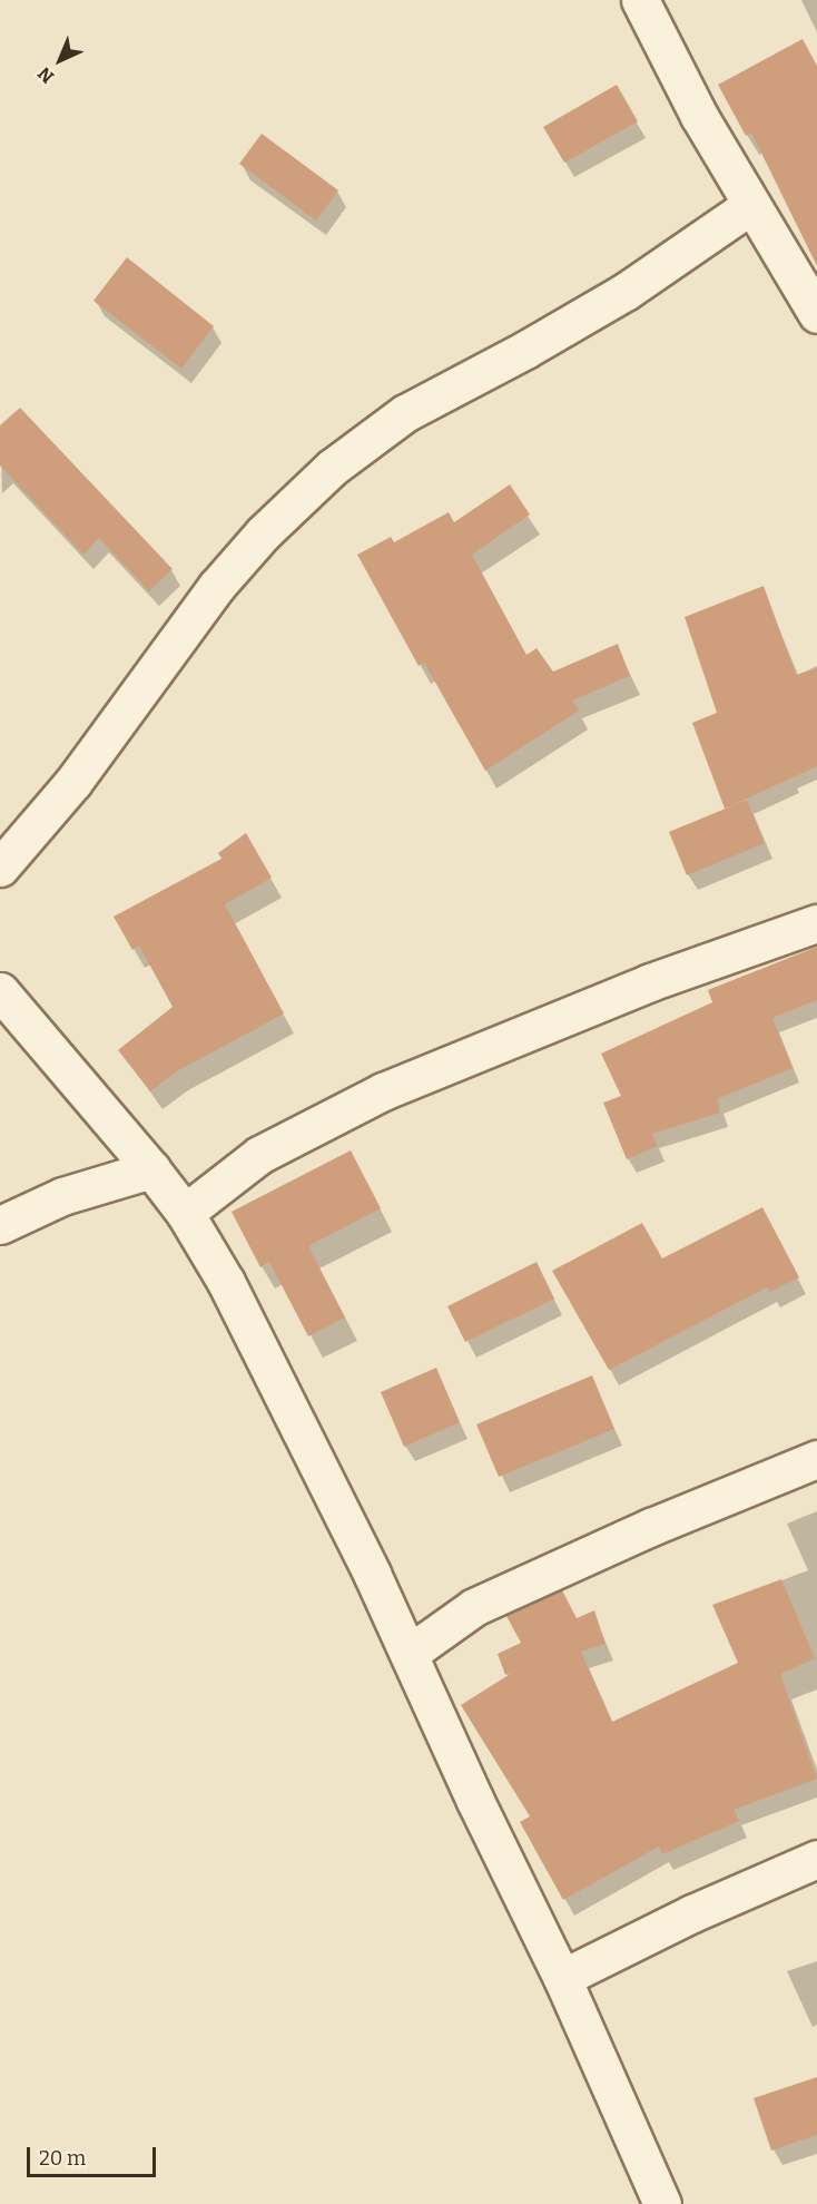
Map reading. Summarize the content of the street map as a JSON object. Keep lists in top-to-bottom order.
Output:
{
  "scale_bar": "20 m",
  "north": "bottom left"
}
